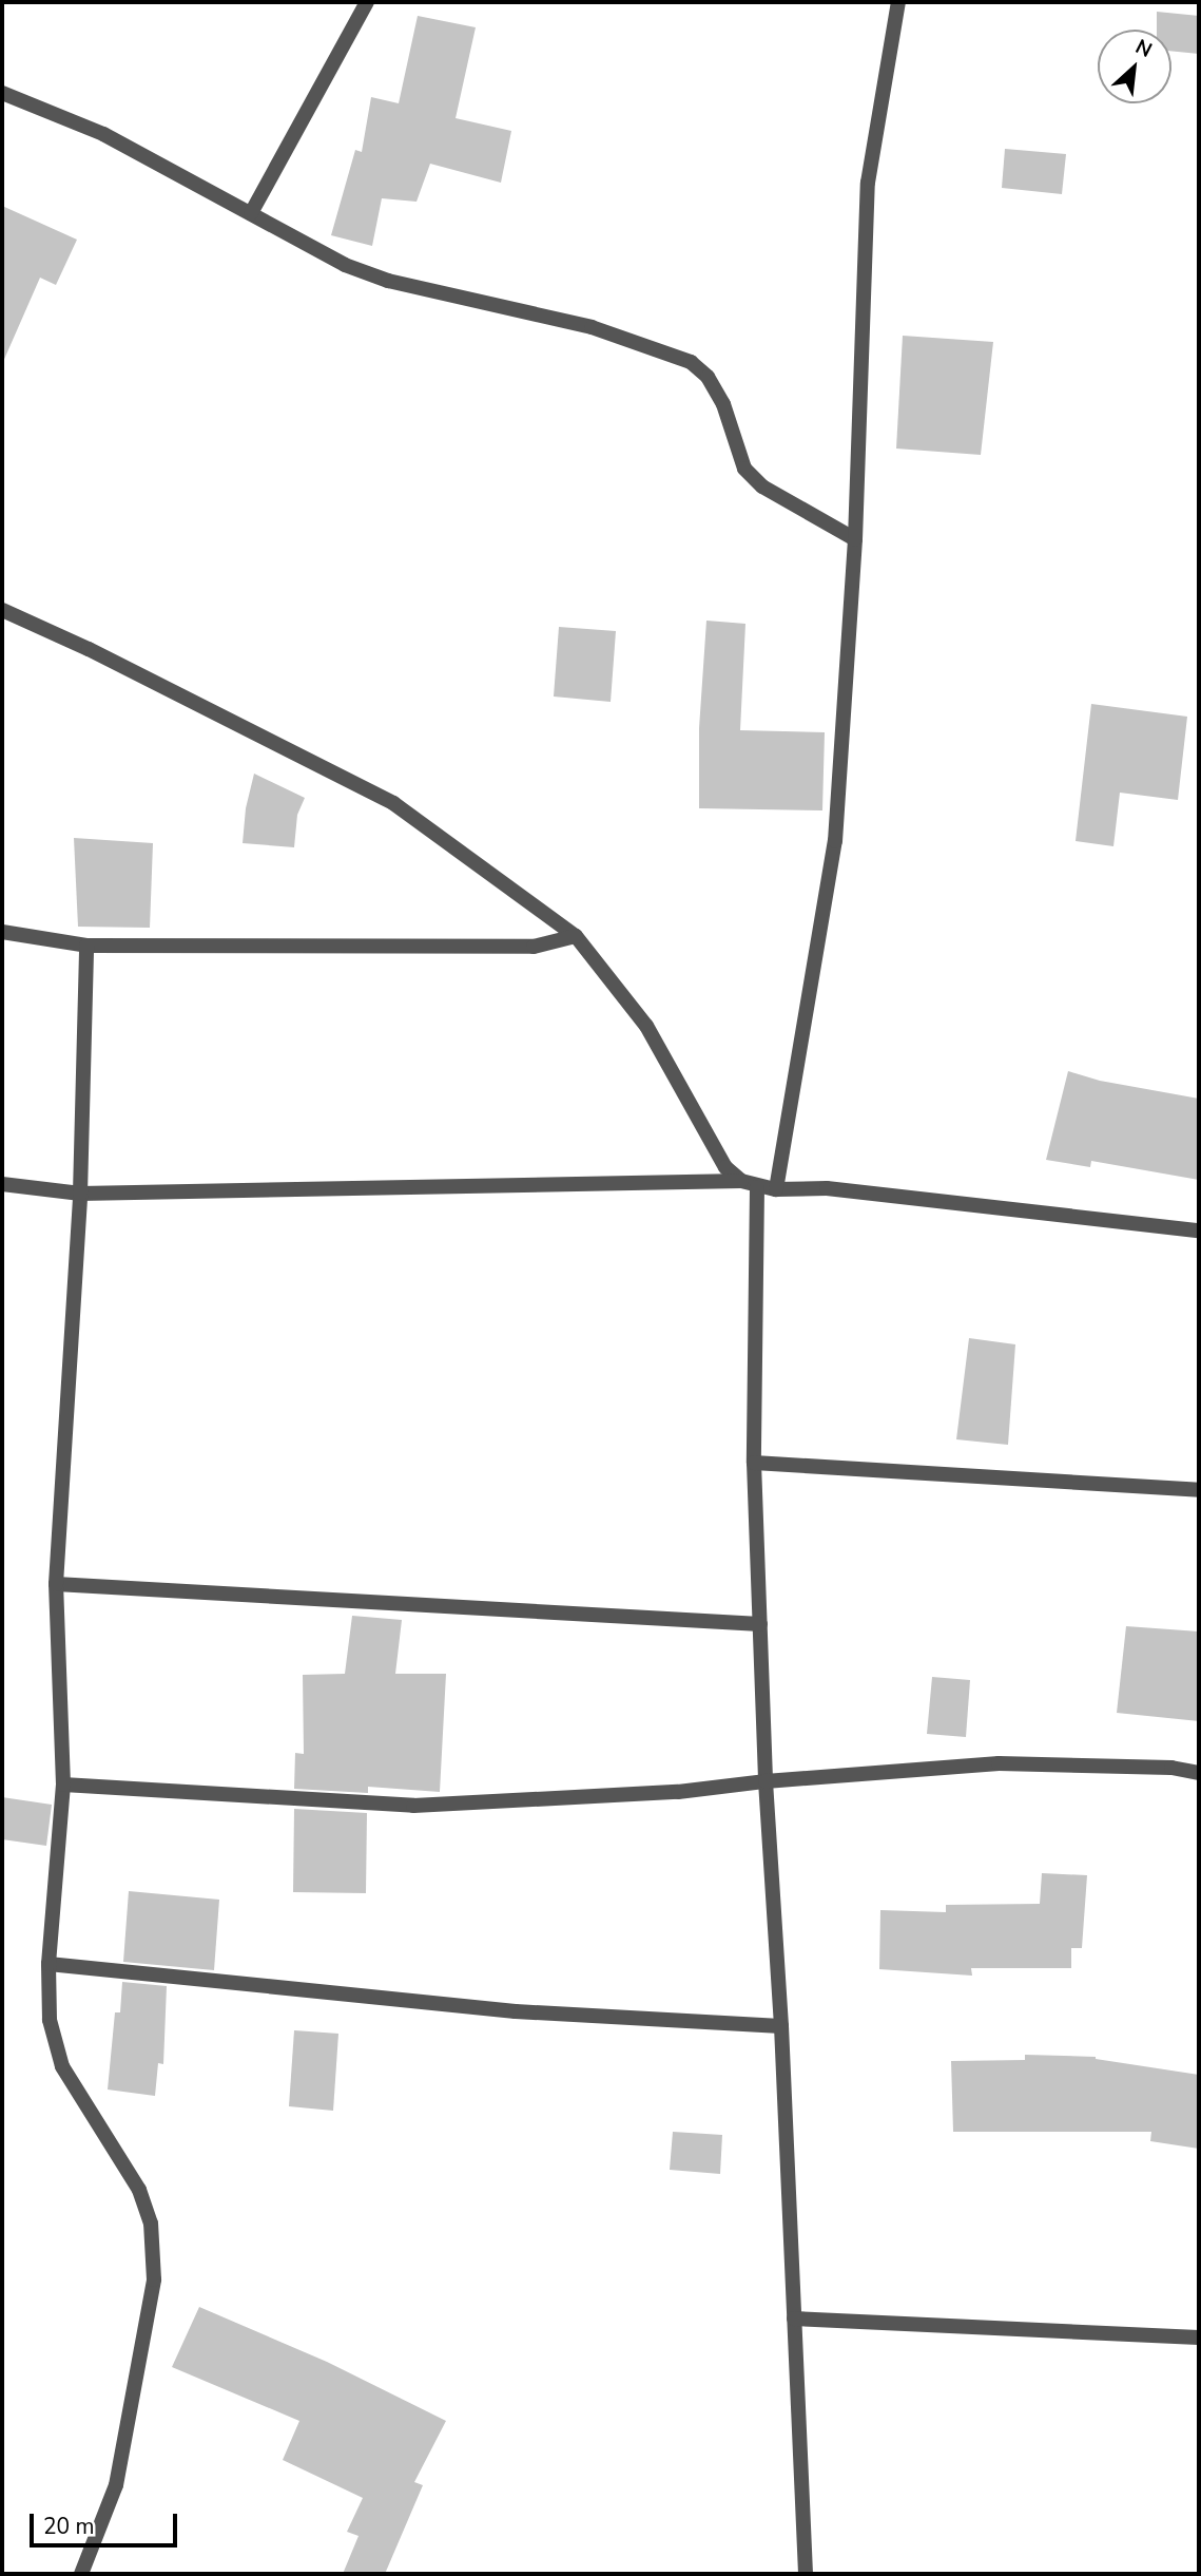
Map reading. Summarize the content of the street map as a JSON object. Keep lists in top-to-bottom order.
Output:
{
  "scale_bar": "20 m",
  "north": "top right"
}
